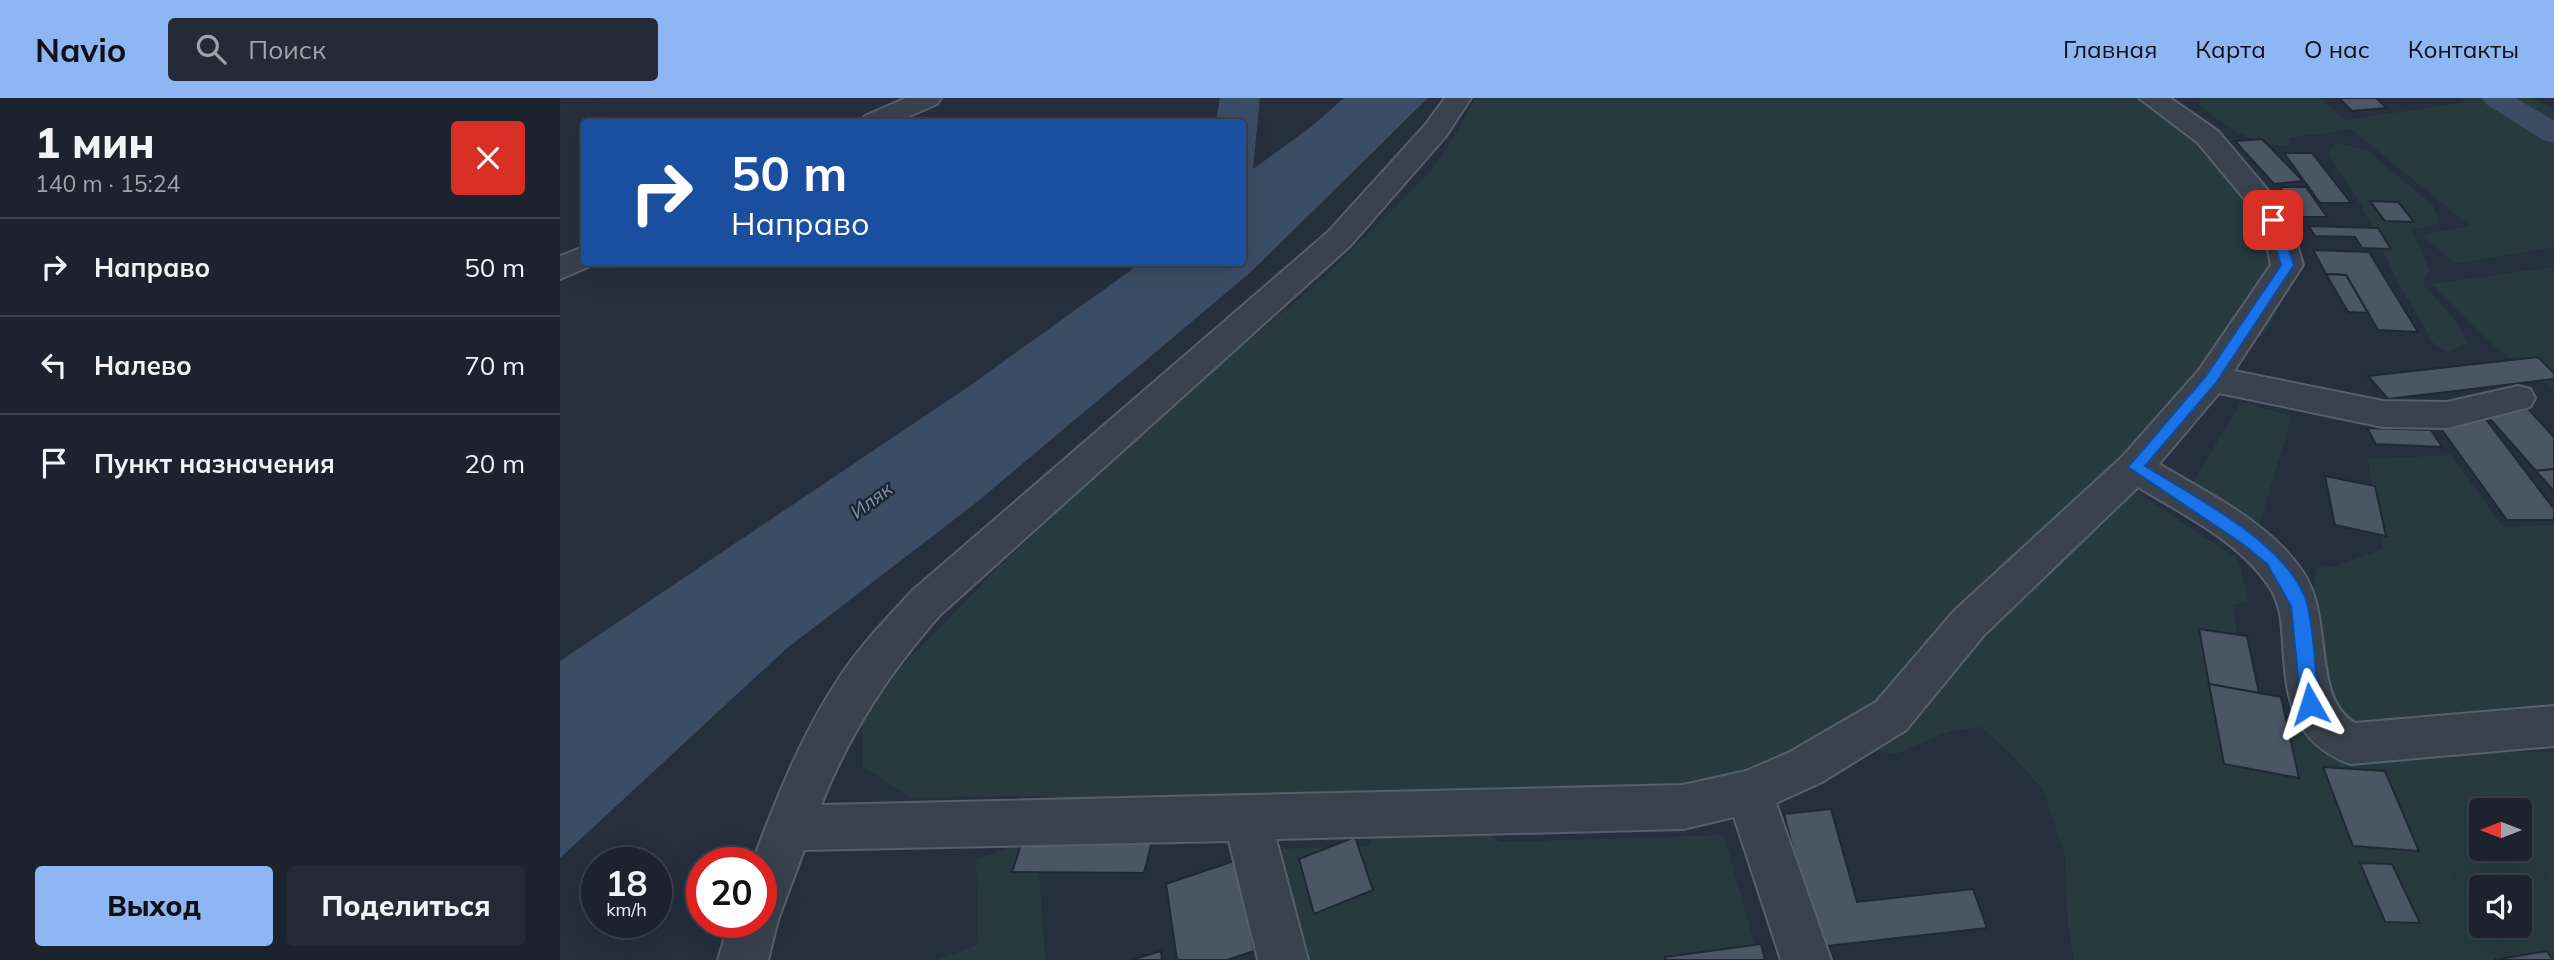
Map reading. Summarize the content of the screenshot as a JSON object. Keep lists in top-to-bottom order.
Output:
{
  "water": ["Иляк"],
  "north": "left",
  "page": {
    "header": "Navio",
    "search": "Поиск",
    "nav": [
      "Главная",
      "Карта",
      "О нас",
      "Контакты"
    ],
    "heading": ["1 мин", "140 m · 15:24"],
    "turn": ["50 m", "Направо"],
    "list": [
      {
        "name": "Направо",
        "value": "50 m"
      },
      {
        "name": "Налево",
        "value": "70 m"
      },
      {
        "name": "Пункт назначения",
        "value": "20 m"
      }
    ],
    "speed": "18 km/h",
    "limit": "20",
    "buttons": ["Выход", "Поделиться"]
  }
}
